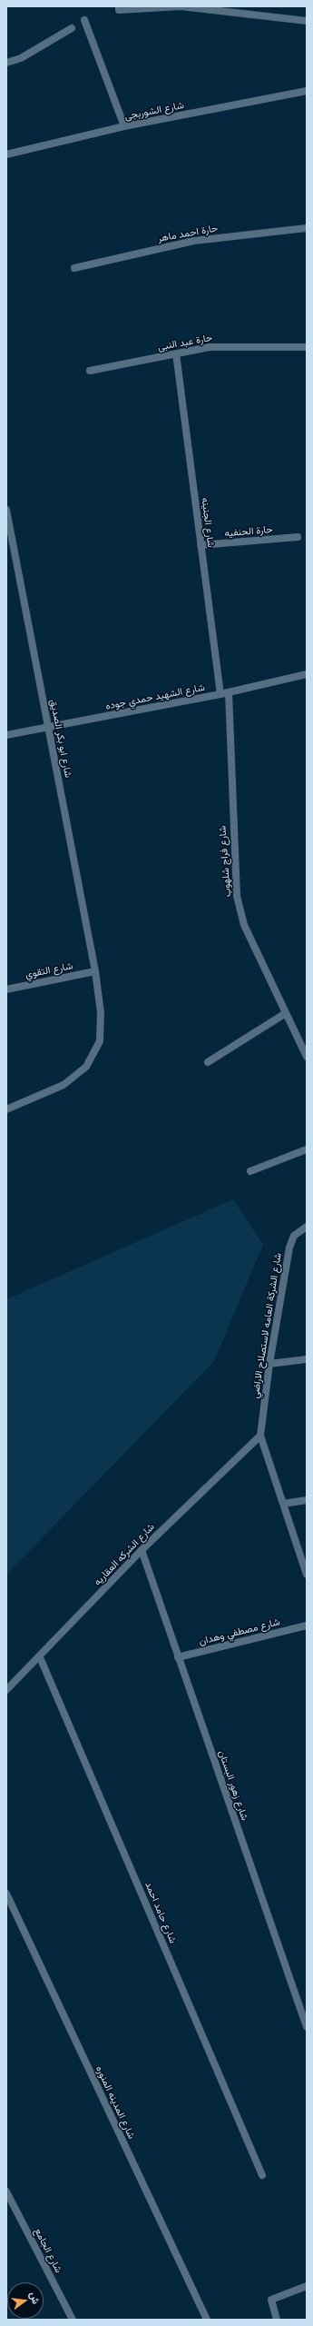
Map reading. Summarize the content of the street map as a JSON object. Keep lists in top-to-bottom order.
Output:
{
  "streets": {
    "street": [
      "شارع الشوربجى",
      "حارة احمد ماهر",
      "حارة عبد النبى",
      "شارع الجنينه",
      "حارة الحنفيه",
      "شارع الشهيد حمدي جوده",
      "شارع ابو بكر الصديق",
      "شارع فراج شلهوب",
      "شارع التقوي",
      "شارع الشركة العامه لاستصلاح الاراضي",
      "شارع الشركه العقاريه",
      "شارع مصطفي وهدان",
      "شارع زهور البستان",
      "شارع حامد احمد",
      "شارع المدينه المنوره",
      "شارع الجامع"
    ]
  },
  "crossings": [
    ["حارة عبد النبى", "شارع الجنينه"],
    ["شارع الجنينه", "حارة الحنفيه"],
    ["شارع الجنينه", "شارع الشهيد حمدي جوده"],
    ["شارع الشهيد حمدي جوده", "شارع ابو بكر الصديق"],
    ["شارع الشهيد حمدي جوده", "شارع فراج شلهوب"],
    ["شارع ابو بكر الصديق", "شارع التقوي"],
    ["شارع الشركة العامه لاستصلاح الاراضي", "شارع الشركه العقاريه"],
    ["شارع الشركه العقاريه", "شارع زهور البستان"],
    ["شارع الشركه العقاريه", "شارع حامد احمد"],
    ["شارع مصطفي وهدان", "شارع زهور البستان"]
  ],
  "north": "right"
}
